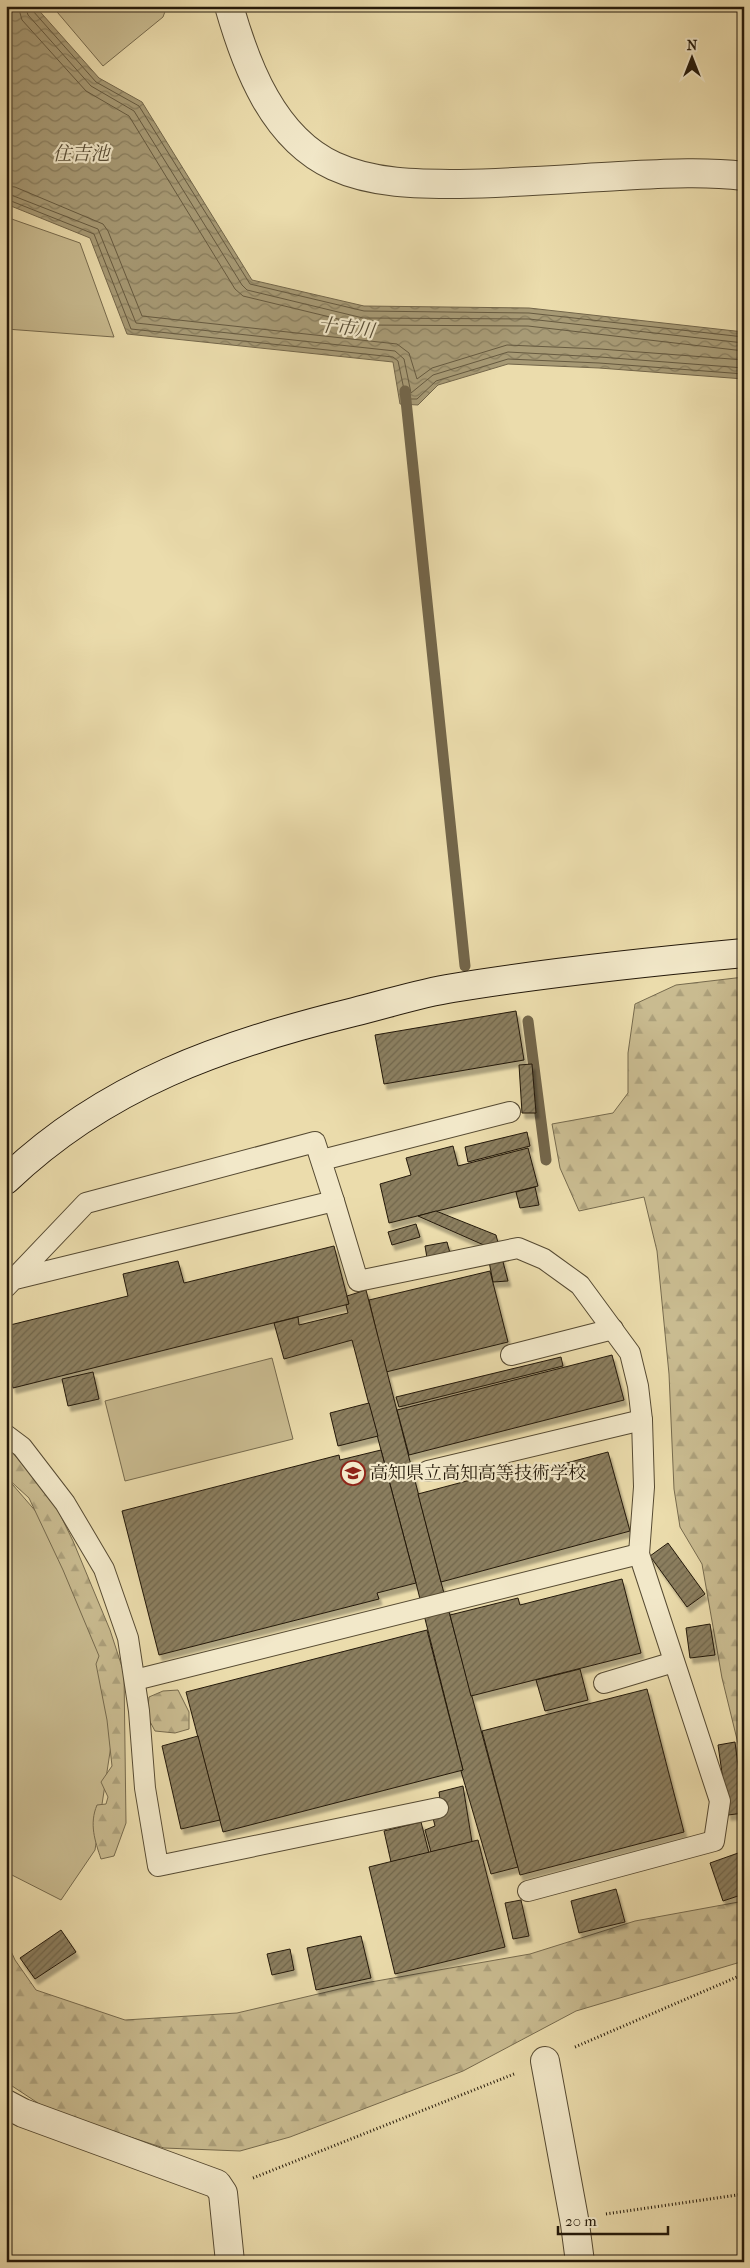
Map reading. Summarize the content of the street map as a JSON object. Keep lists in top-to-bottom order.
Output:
{
  "water": ["住吉池", "十市川"],
  "places": {
    "school or university": ["高知県立高知高等技術学校"]
  },
  "scale_bar": "20 m",
  "north": "top"
}
